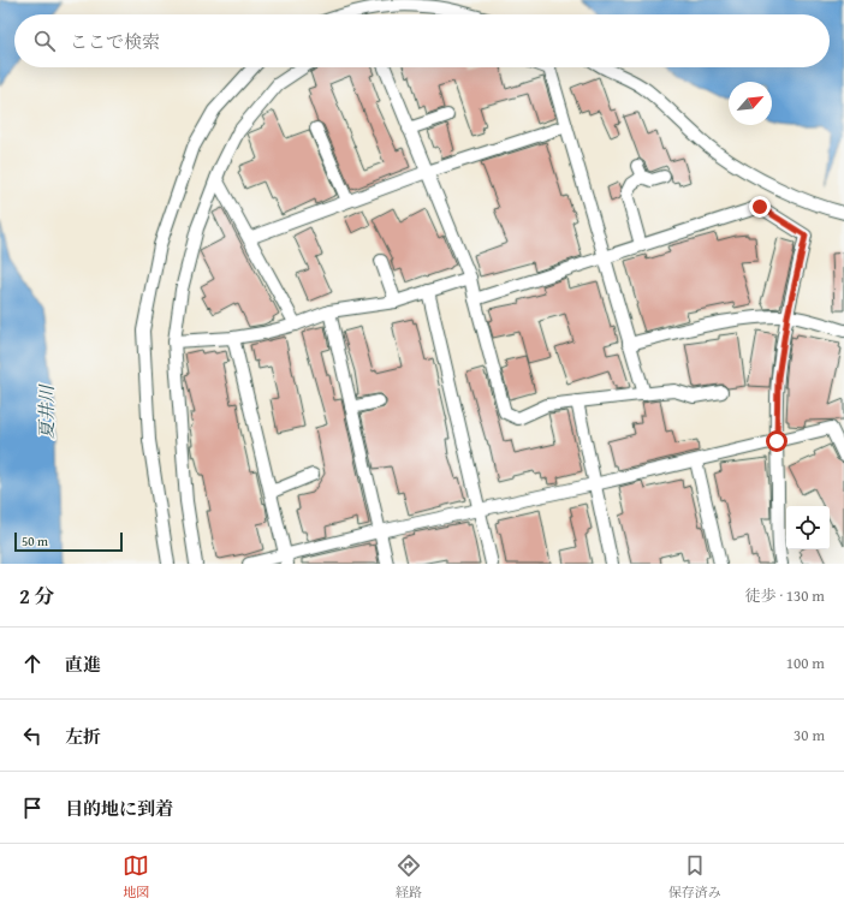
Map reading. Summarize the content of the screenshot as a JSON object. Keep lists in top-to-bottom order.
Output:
{
  "water": ["夏井川"],
  "scale_bar": "50 m",
  "north": "top right",
  "page": {
    "search": "ここで検索",
    "scale": "50 m",
    "heading": ["2 分", "徒歩 · 130 m"],
    "list": [
      ["直進", "100 m"],
      ["左折", "30 m"],
      "目的地に到着"
    ],
    "nav": ["地図", "経路", "保存済み"]
  }
}
